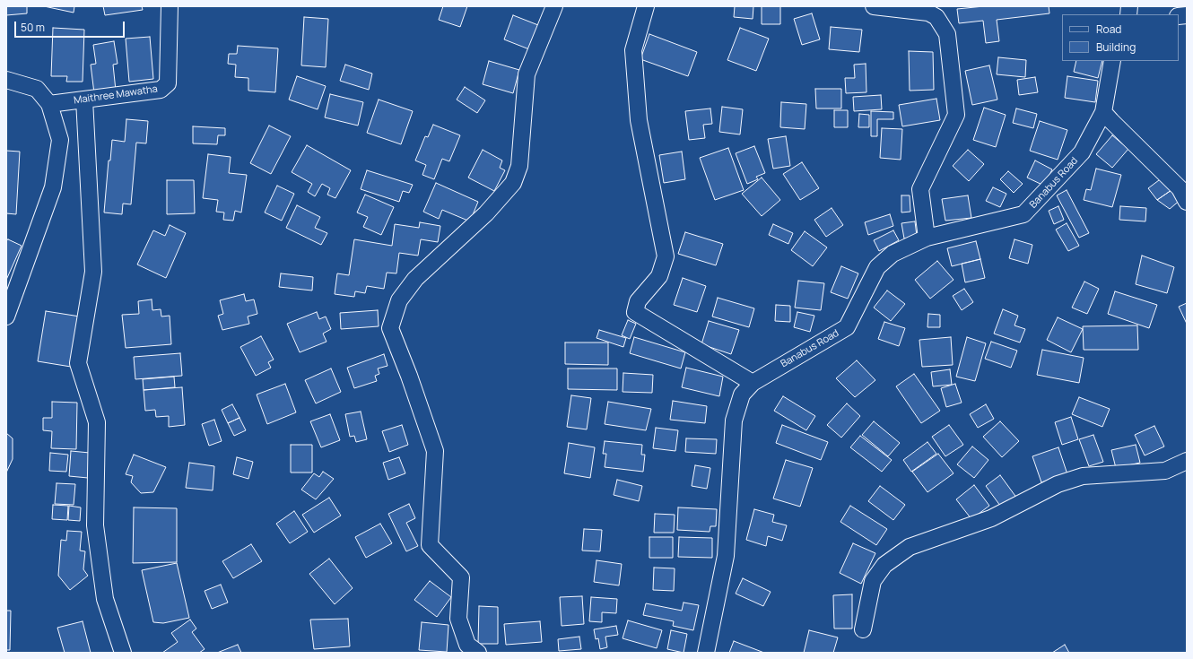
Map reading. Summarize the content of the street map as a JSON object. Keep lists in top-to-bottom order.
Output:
{
  "streets": {
    "street": ["Maithree Mawatha", "Banabus Road"]
  },
  "legend": ["Road", "Building"],
  "scale_bar": "50 m"
}
